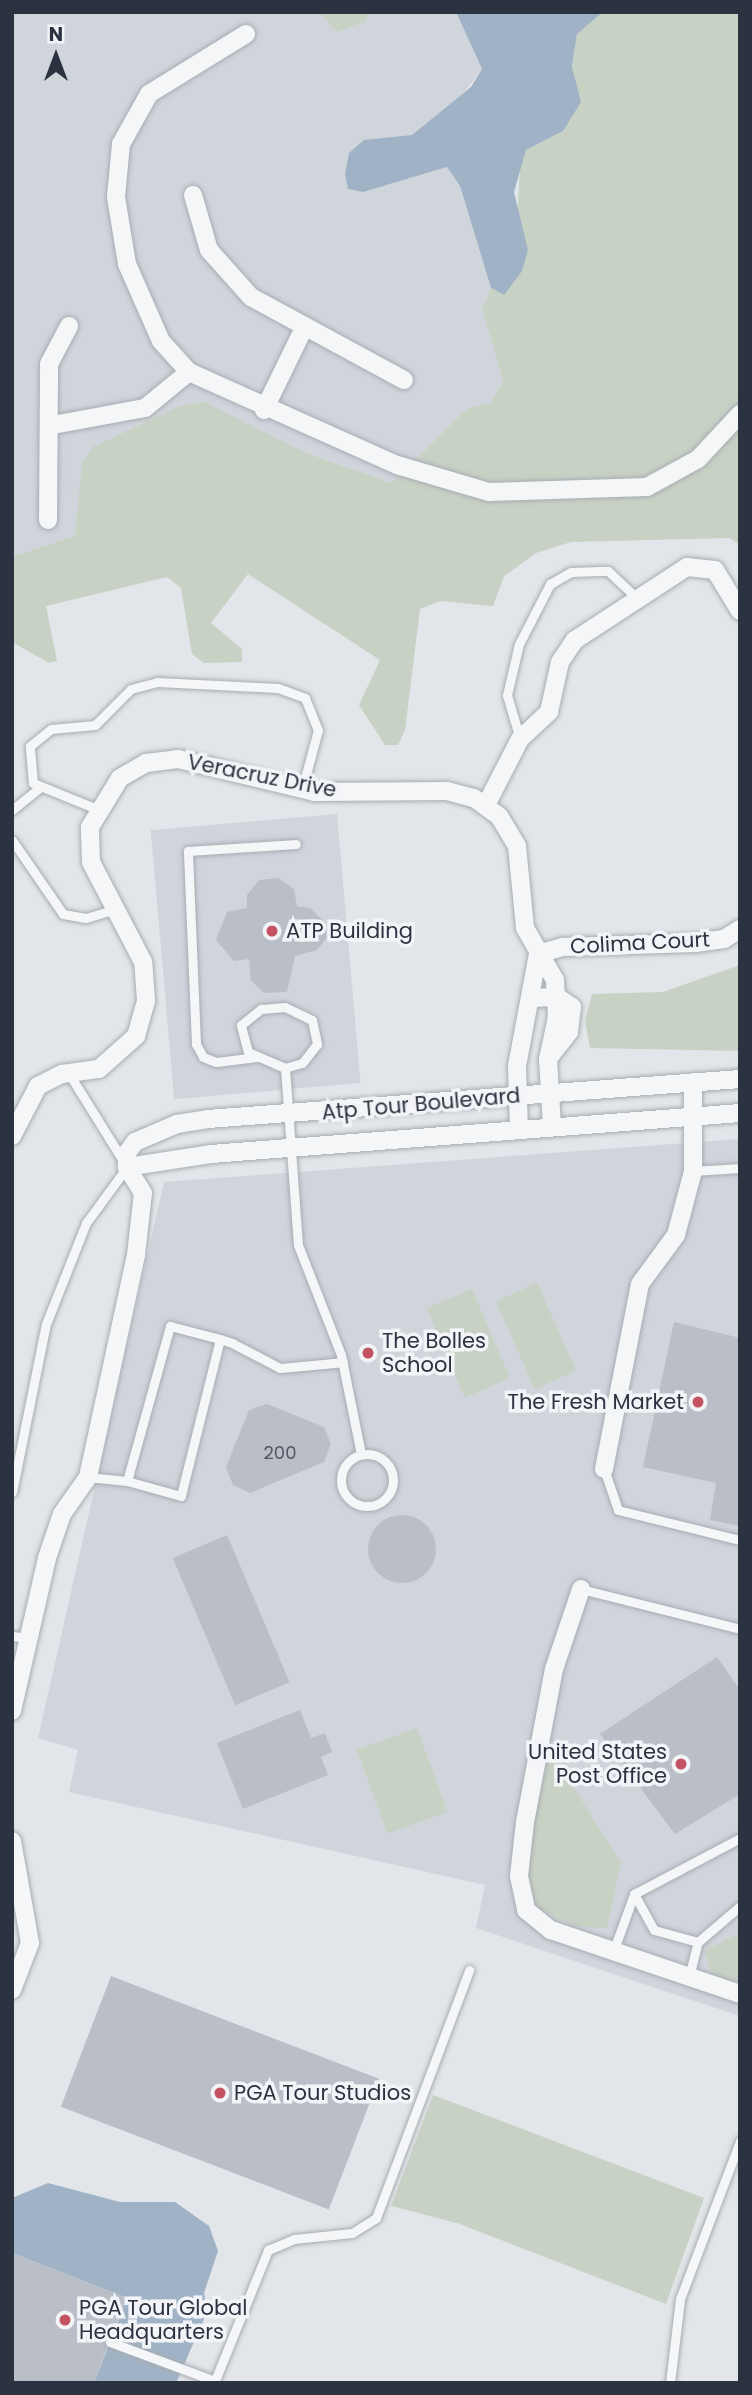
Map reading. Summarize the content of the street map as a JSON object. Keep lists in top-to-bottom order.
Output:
{
  "streets": {
    "street": ["Veracruz Drive", "Colima Court", "Atp Tour Boulevard"]
  },
  "places": [
    "ATP Building",
    "The Bolles School",
    "The Fresh Market",
    "United States Post Office",
    "PGA Tour Studios",
    "PGA Tour Global Headquarters"
  ],
  "house_numbers": ["200"],
  "north": "top"
}
